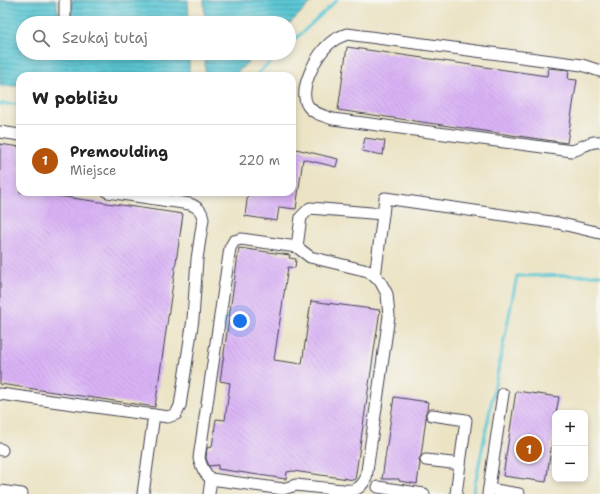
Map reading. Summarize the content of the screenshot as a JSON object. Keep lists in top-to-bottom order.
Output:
{
  "page": {
    "search": "Szukaj tutaj",
    "heading": "W pobliżu",
    "list": [
      {
        "mark": "1",
        "name": "Premoulding",
        "note": "Miejsce",
        "value": "220 m"
      }
    ],
    "map_buttons": ["+", "−"],
    "pins": "1"
  }
}
